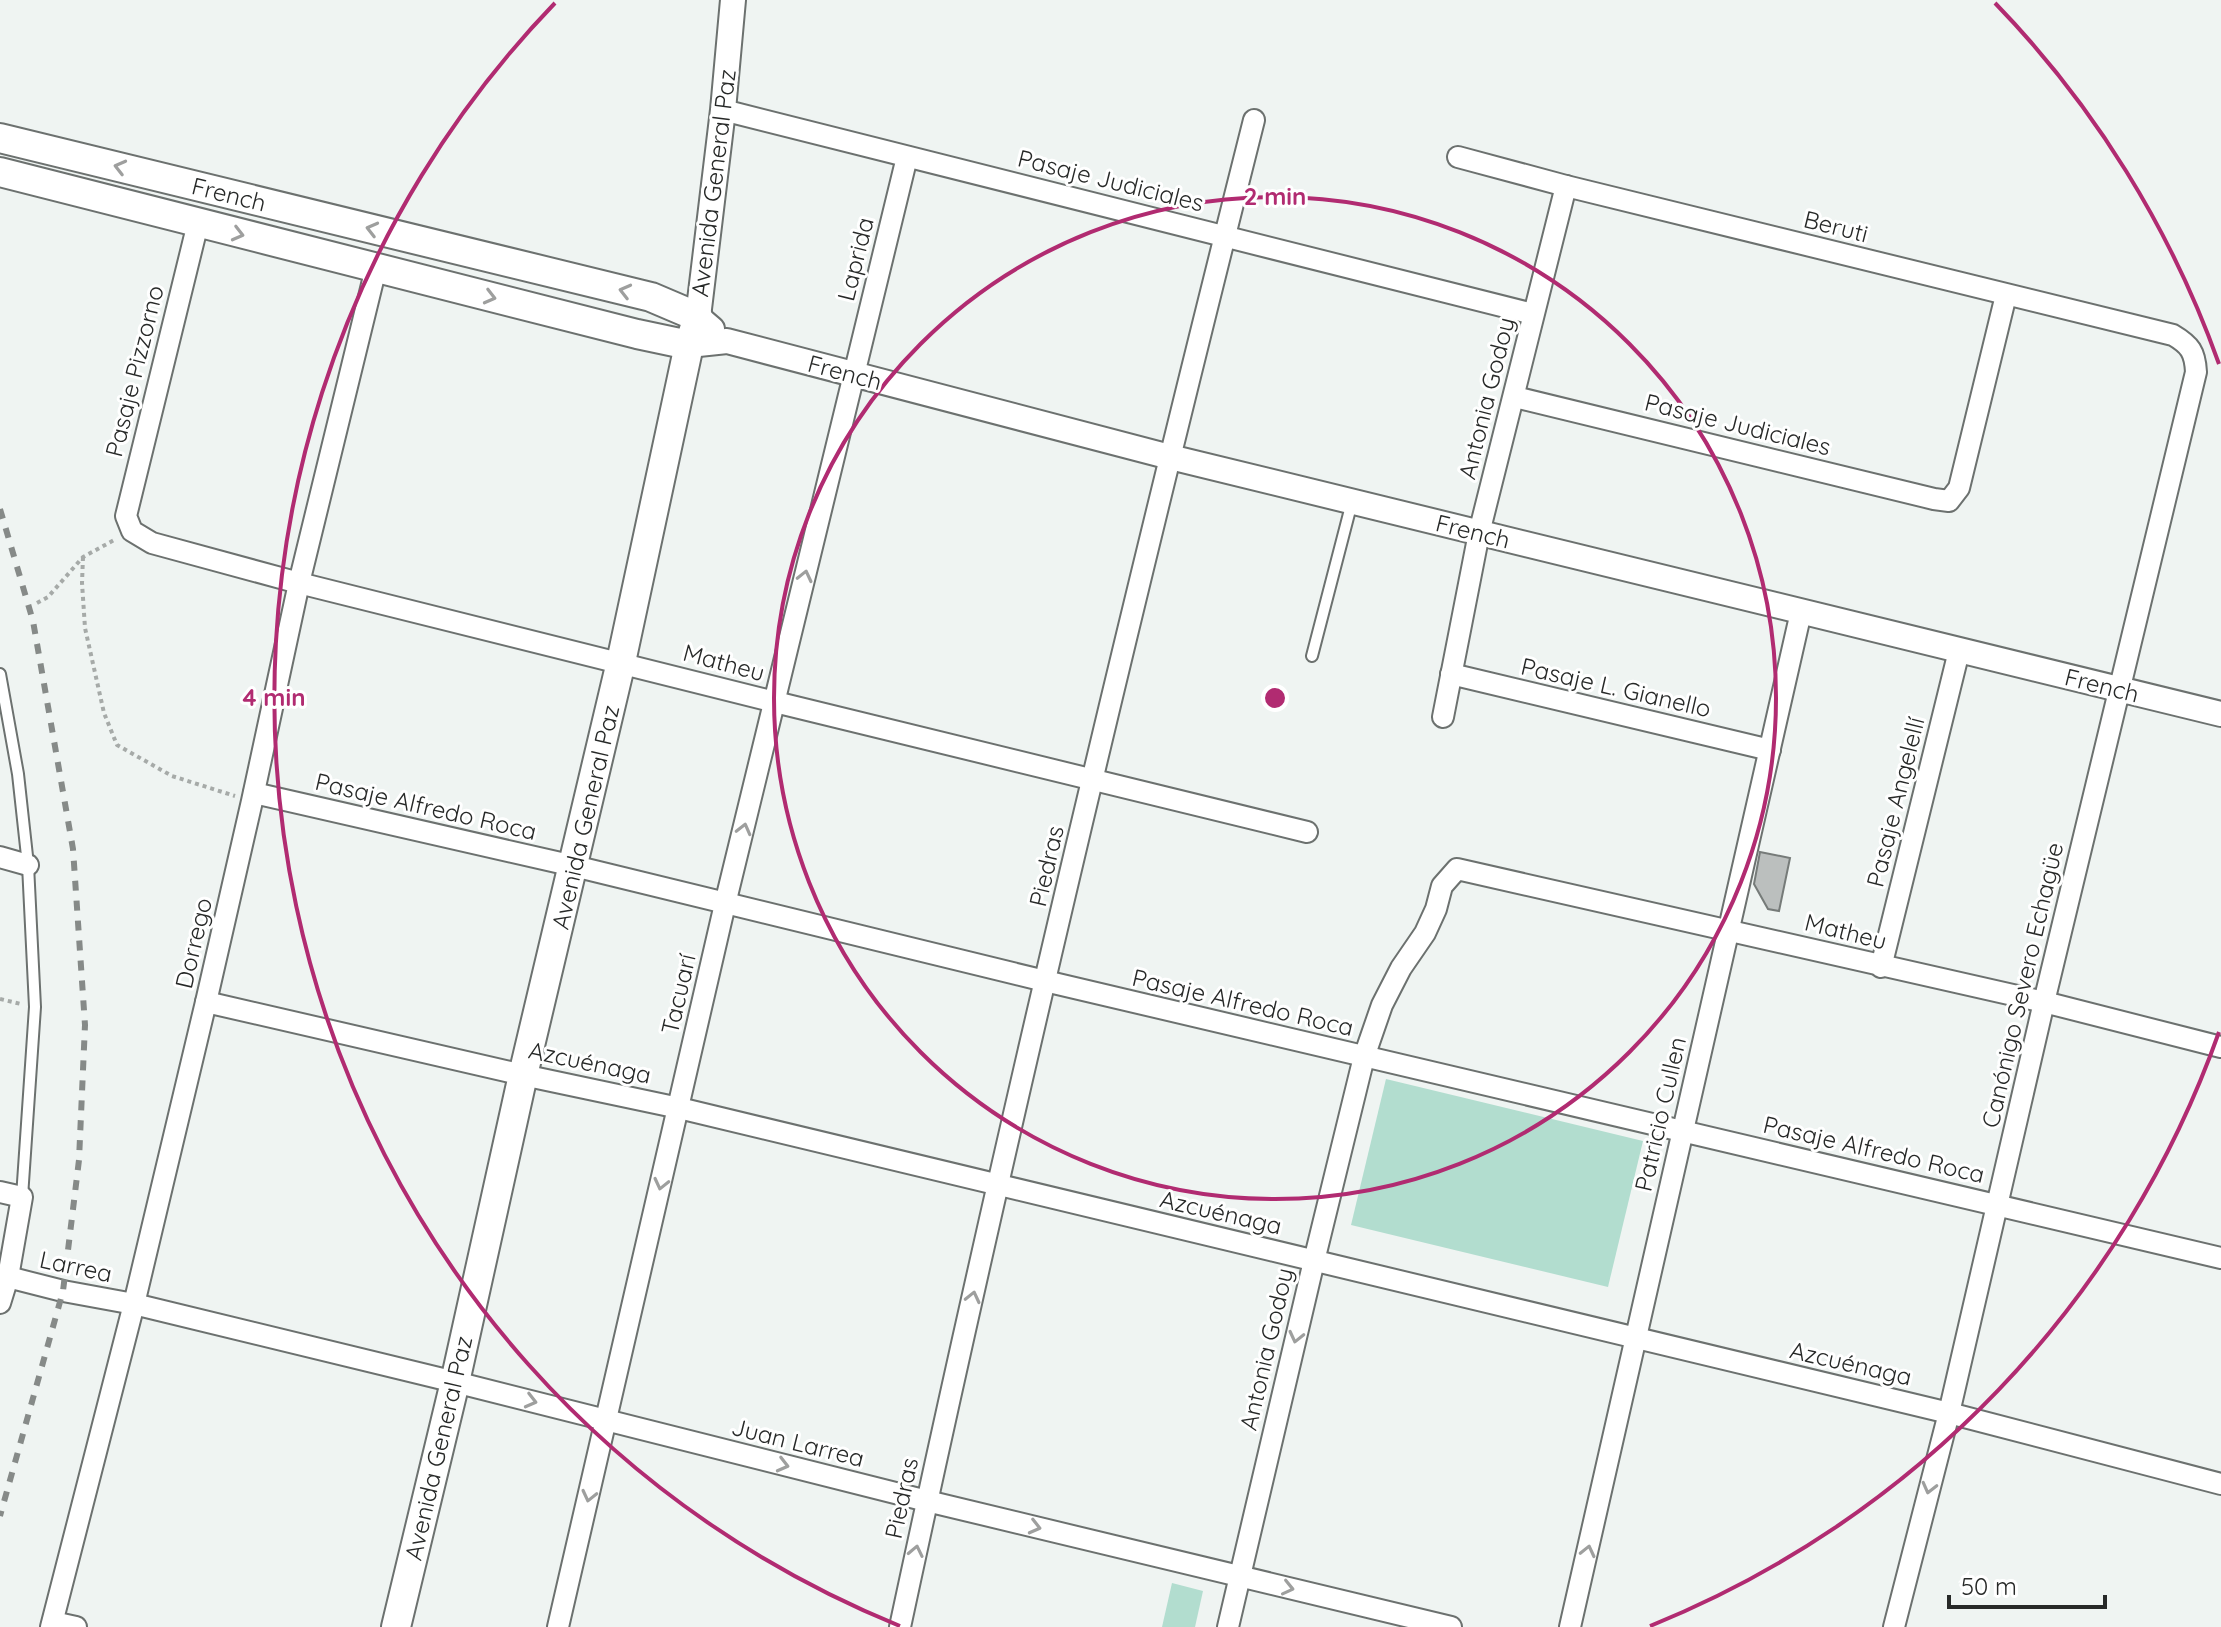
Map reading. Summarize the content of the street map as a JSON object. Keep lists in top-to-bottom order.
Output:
{
  "streets": {
    "main road": ["Avenida General Paz", "French"],
    "street": [
      "Pasaje Judiciales",
      "Beruti",
      "Laprida",
      "Pasaje Pizzorno",
      "Antonia Godoy",
      "Matheu",
      "Pasaje L. Gianello",
      "Pasaje Angelellí",
      "Pasaje Alfredo Roca",
      "Piedras",
      "Dorrego",
      "Canónigo Severo Echagüe",
      "Tacuarí",
      "Azcuénaga",
      "Patricio Cullen",
      "Larrea",
      "Juan Larrea"
    ]
  },
  "crossings": [
    ["Pasaje Judiciales", "Avenida General Paz"],
    ["Pasaje Judiciales", "Beruti"],
    ["Pasaje Judiciales", "Laprida"],
    ["Pasaje Judiciales", "Antonia Godoy"],
    ["Pasaje Judiciales", "Piedras"],
    ["Avenida General Paz", "French"],
    ["Avenida General Paz", "Matheu"],
    ["Avenida General Paz", "Pasaje Alfredo Roca"],
    ["Avenida General Paz", "Azcuénaga"],
    ["Avenida General Paz", "Juan Larrea"],
    ["French", "Laprida"],
    ["French", "Pasaje Pizzorno"],
    ["French", "Antonia Godoy"],
    ["French", "Pasaje Angelellí"],
    ["French", "Piedras"],
    ["French", "Dorrego"],
    ["French", "Canónigo Severo Echagüe"],
    ["French", "Tacuarí"],
    ["French", "Patricio Cullen"],
    ["Beruti", "Antonia Godoy"],
    ["Beruti", "Canónigo Severo Echagüe"],
    ["Laprida", "Tacuarí"],
    ["Pasaje Pizzorno", "Matheu"],
    ["Antonia Godoy", "Matheu"],
    ["Antonia Godoy", "Pasaje L. Gianello"],
    ["Antonia Godoy", "Pasaje Alfredo Roca"],
    ["Antonia Godoy", "Azcuénaga"],
    ["Antonia Godoy", "Juan Larrea"],
    ["Matheu", "Pasaje Angelellí"],
    ["Matheu", "Piedras"],
    ["Matheu", "Dorrego"],
    ["Matheu", "Canónigo Severo Echagüe"],
    ["Matheu", "Tacuarí"],
    ["Matheu", "Patricio Cullen"],
    ["Pasaje L. Gianello", "Patricio Cullen"],
    ["Pasaje Alfredo Roca", "Piedras"],
    ["Pasaje Alfredo Roca", "Dorrego"],
    ["Pasaje Alfredo Roca", "Canónigo Severo Echagüe"],
    ["Pasaje Alfredo Roca", "Tacuarí"],
    ["Pasaje Alfredo Roca", "Patricio Cullen"],
    ["Piedras", "Azcuénaga"],
    ["Piedras", "Juan Larrea"],
    ["Dorrego", "Azcuénaga"],
    ["Dorrego", "Larrea"],
    ["Dorrego", "Juan Larrea"],
    ["Canónigo Severo Echagüe", "Azcuénaga"],
    ["Tacuarí", "Azcuénaga"],
    ["Tacuarí", "Juan Larrea"],
    ["Azcuénaga", "Patricio Cullen"],
    ["Larrea", "Juan Larrea"]
  ],
  "one_way": ["Juan Larrea"],
  "scale_bar": "50 m",
  "rings": ["2 min", "4 min"]
}
